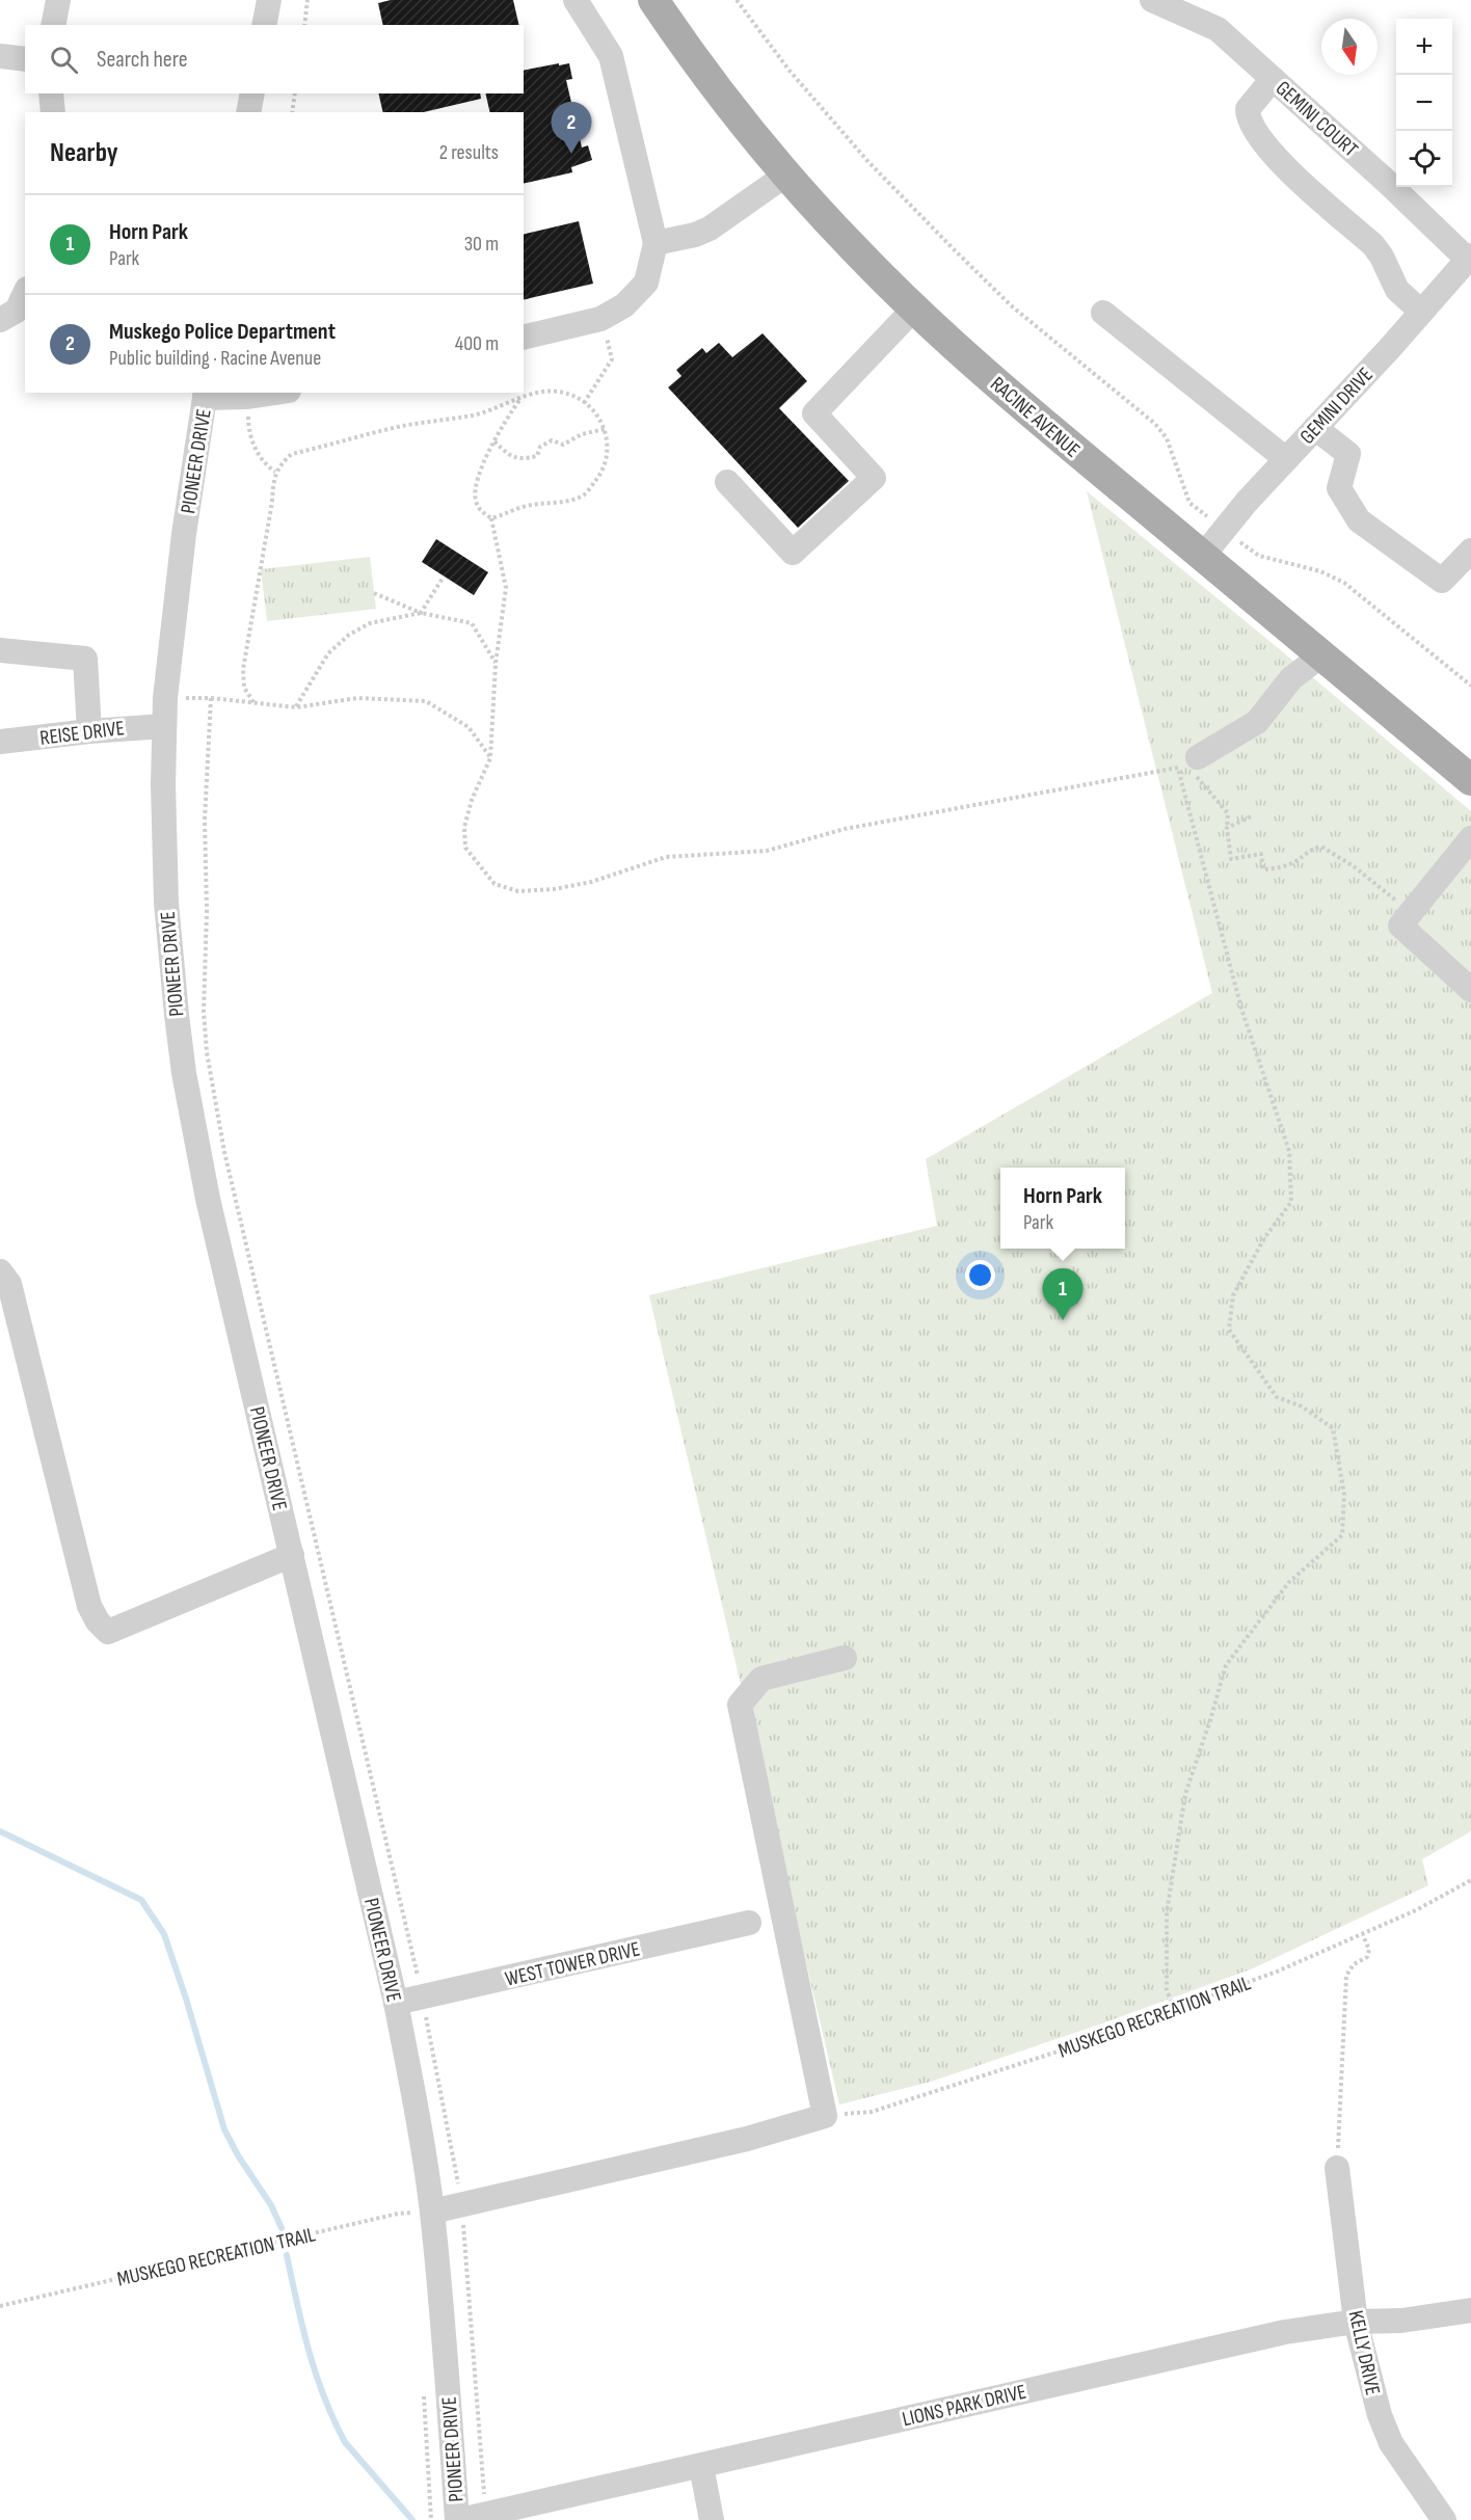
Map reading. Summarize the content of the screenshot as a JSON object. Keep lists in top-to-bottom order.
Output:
{
  "streets": {
    "main road": ["RACINE AVENUE"],
    "street": [
      "GEMINI COURT",
      "GEMINI DRIVE",
      "PIONEER DRIVE",
      "REISE DRIVE",
      "WEST TOWER DRIVE",
      "KELLY DRIVE",
      "LIONS PARK DRIVE"
    ],
    "path": ["MUSKEGO RECREATION TRAIL"]
  },
  "crossings": [
    ["GEMINI COURT", "GEMINI DRIVE"],
    ["GEMINI DRIVE", "RACINE AVENUE"],
    ["PIONEER DRIVE", "REISE DRIVE"],
    ["PIONEER DRIVE", "WEST TOWER DRIVE"],
    ["PIONEER DRIVE", "MUSKEGO RECREATION TRAIL"],
    ["PIONEER DRIVE", "LIONS PARK DRIVE"],
    ["KELLY DRIVE", "LIONS PARK DRIVE"]
  ],
  "north": "bottom",
  "page": {
    "map_buttons": ["+", "−"],
    "search": "Search here",
    "pins": ["2", "1"],
    "heading": ["Nearby", "2 results"],
    "list": [
      {
        "mark": "1",
        "name": "Horn Park",
        "note": "Park",
        "value": "30 m"
      },
      {
        "mark": "2",
        "name": "Muskego Police Department",
        "note": "Public building · Racine Avenue",
        "value": "400 m"
      }
    ],
    "popup": ["Horn Park", "Park"]
  }
}
